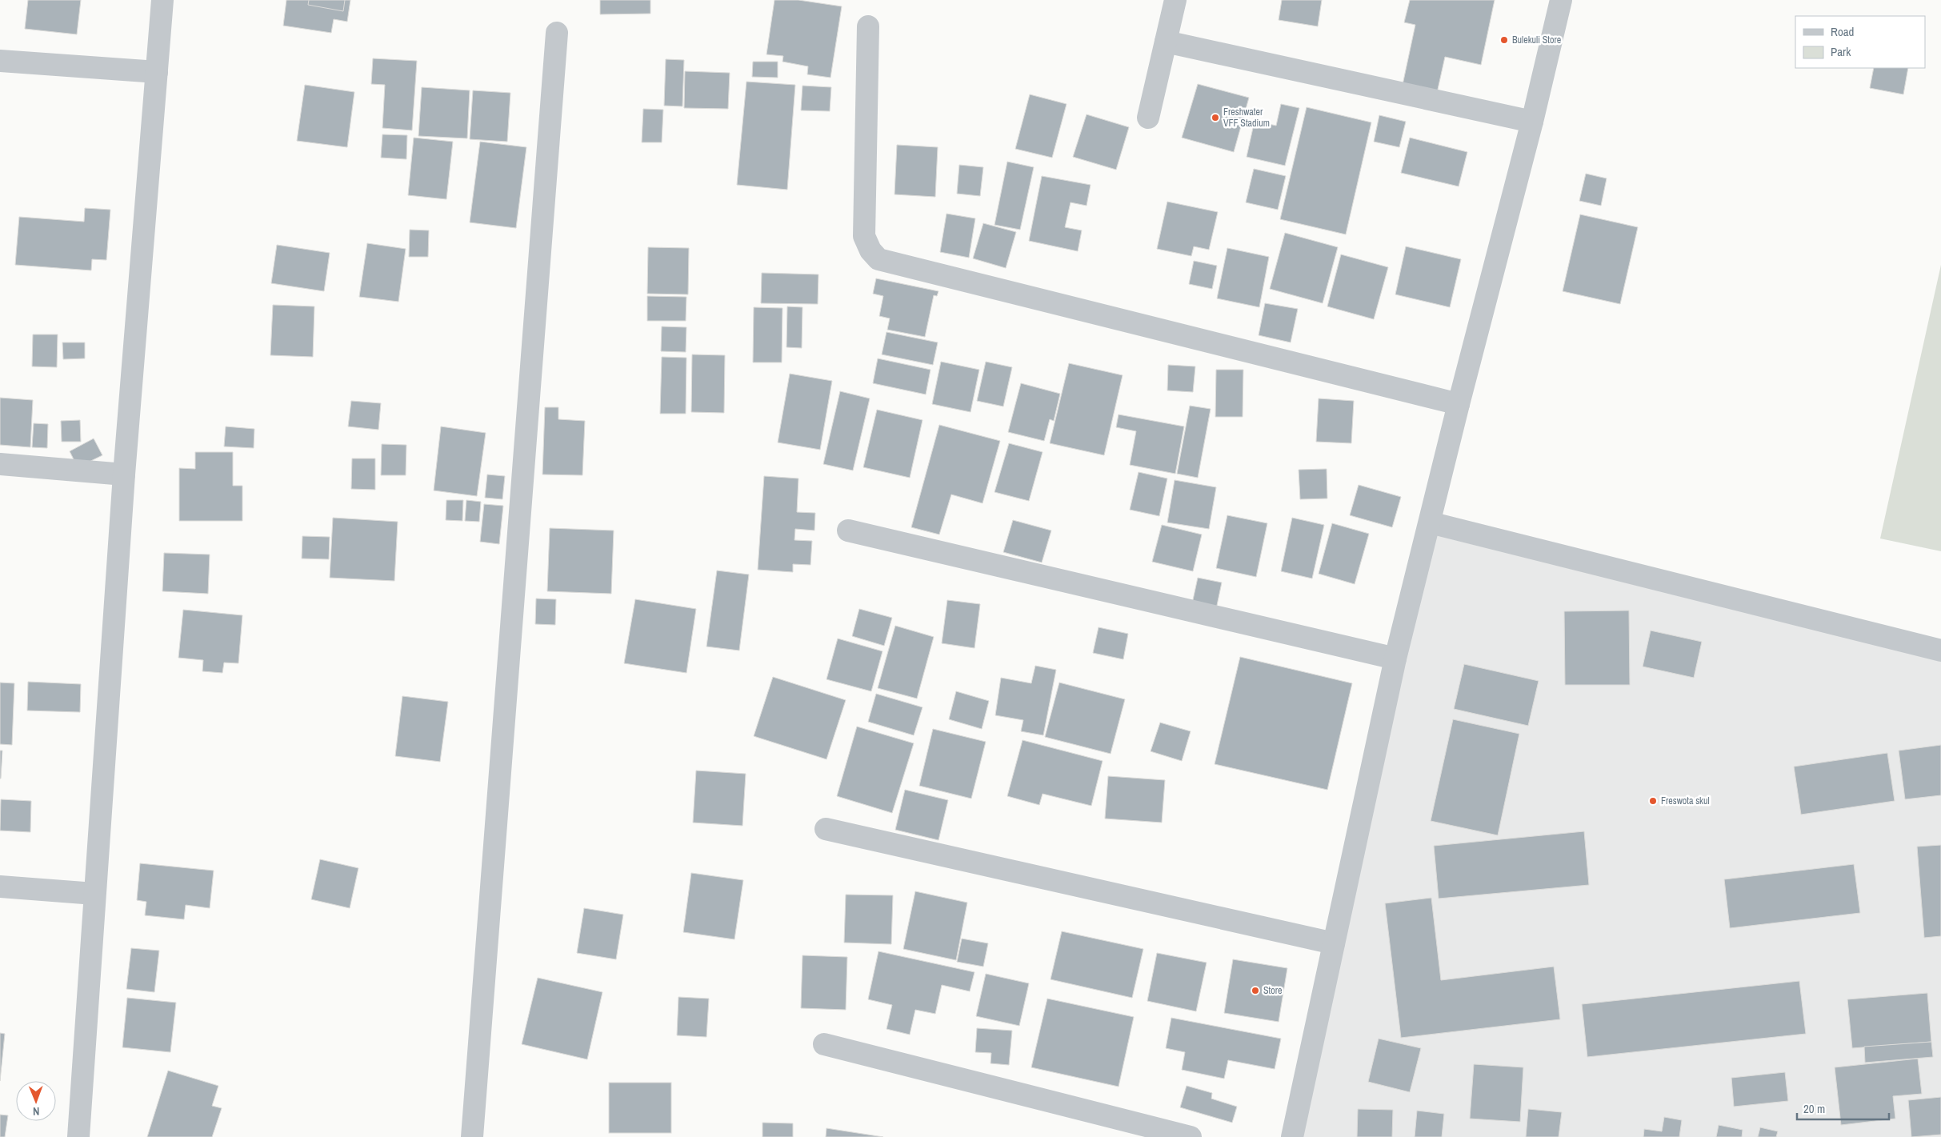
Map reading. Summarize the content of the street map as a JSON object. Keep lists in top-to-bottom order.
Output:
{
  "places": [
    "Bulekuli Store",
    "Freshwater VFF Stadium",
    "Freswota skul",
    "Store"
  ],
  "legend": ["Road", "Park"],
  "scale_bar": "20 m",
  "north": "bottom"
}
